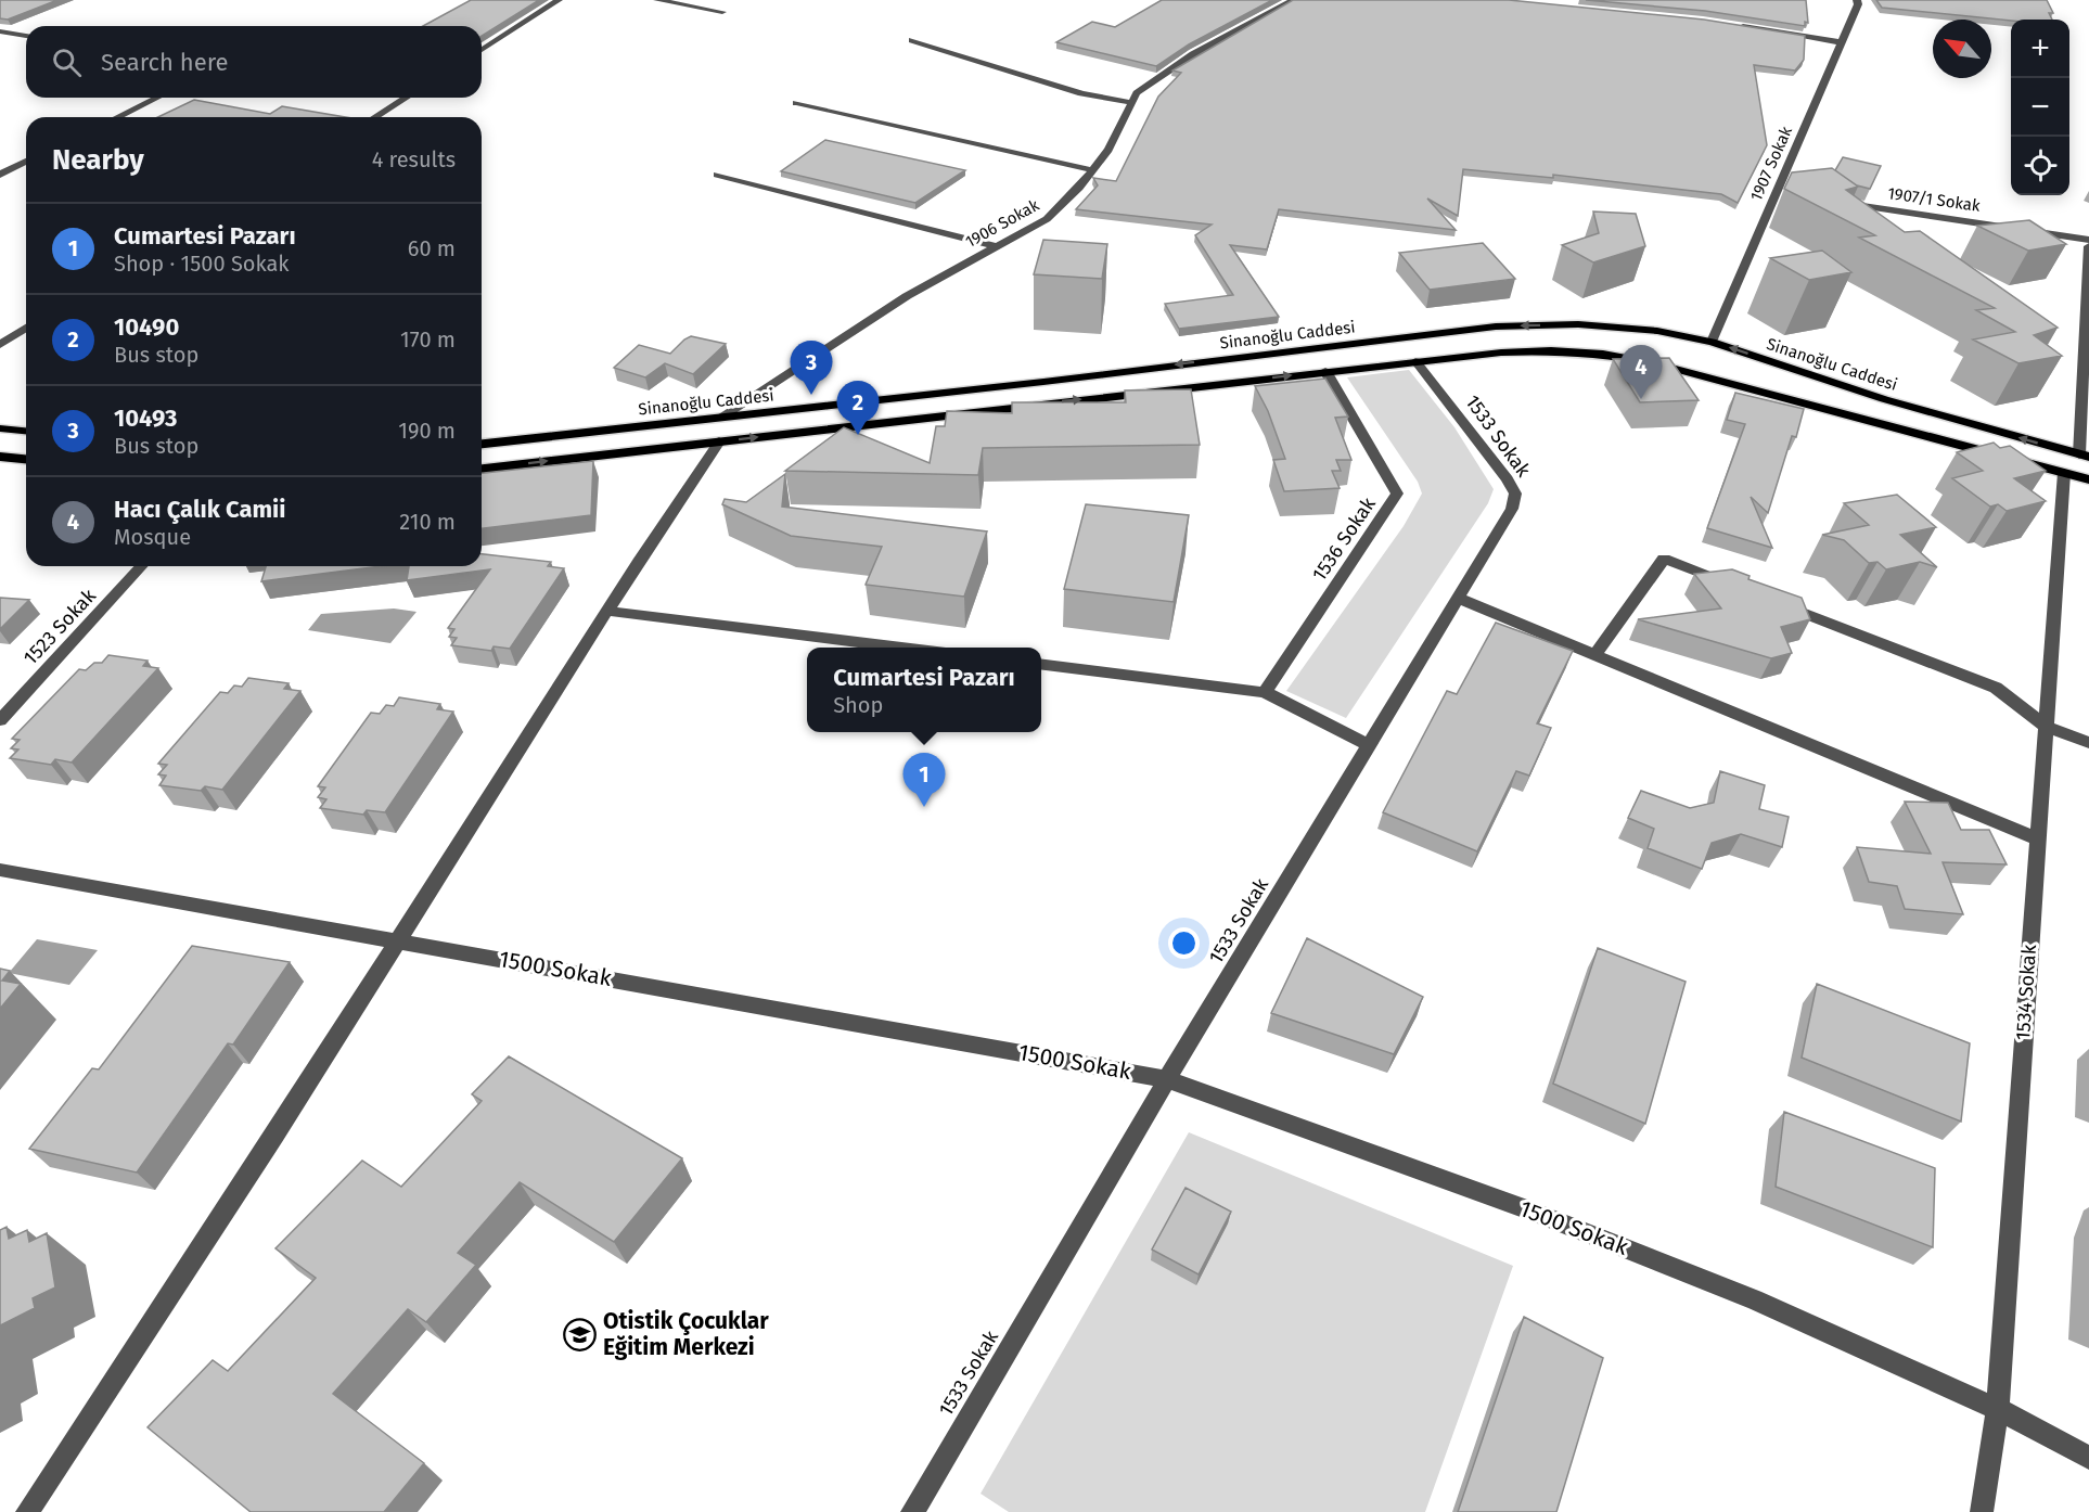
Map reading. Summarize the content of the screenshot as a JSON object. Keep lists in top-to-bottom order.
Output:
{
  "streets": {
    "main road": ["Si̇nanoğlu Caddesi"],
    "street": [
      "1907 Sokak",
      "1907/1 Sokak",
      "1906 Sokak",
      "1533 Sokak",
      "1536 Sokak",
      "1523 Sokak",
      "1500 Sokak",
      "1534 Sokak"
    ]
  },
  "crossings": [
    ["1907 Sokak", "Si̇nanoğlu Caddesi"],
    ["1906 Sokak", "Si̇nanoğlu Caddesi"],
    ["1533 Sokak", "1500 Sokak"],
    ["1500 Sokak", "1534 Sokak"]
  ],
  "places": {
    "school or university": ["Otistik Çocuklar Eğitim Merkezi"]
  },
  "north": "top left",
  "page": {
    "map_buttons": ["+", "−"],
    "search": "Search here",
    "heading": ["Nearby", "4 results"],
    "list": [
      {
        "mark": "1",
        "name": "Cumartesi Pazarı",
        "note": "Shop · 1500 Sokak",
        "value": "60 m"
      },
      {
        "mark": "2",
        "name": "10490",
        "note": "Bus stop",
        "value": "170 m"
      },
      {
        "mark": "3",
        "name": "10493",
        "note": "Bus stop",
        "value": "190 m"
      },
      {
        "mark": "4",
        "name": "Hacı Çalık Camii",
        "note": "Mosque",
        "value": "210 m"
      }
    ],
    "pins": [
      "3",
      "4",
      "2",
      "1"
    ],
    "popup": ["Cumartesi Pazarı", "Shop"]
  }
}
